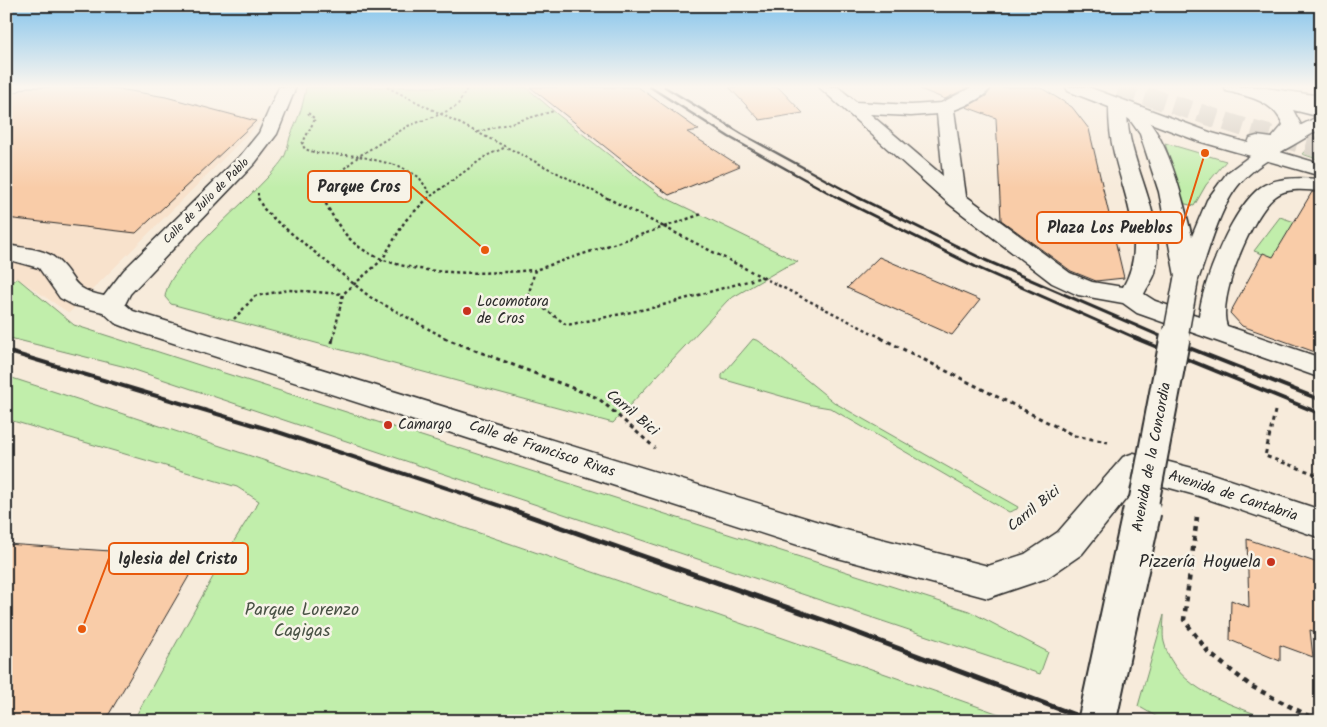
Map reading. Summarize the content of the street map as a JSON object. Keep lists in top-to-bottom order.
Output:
{
  "streets": {
    "street": [
      "Calle de Julio de Pablo",
      "Calle de Francisco Rivas",
      "Avenida de la Concordia",
      "Avenida de Cantabria"
    ],
    "path": ["Carril Bici"]
  },
  "crossings": [
    ["Calle de Julio de Pablo", "Calle de Francisco Rivas"],
    ["Calle de Francisco Rivas", "Avenida de Cantabria"]
  ],
  "parks": ["Parque Lorenzo Cagigas"],
  "places": [
    "Plaza Los Pueblos",
    "Parque Cros",
    "Locomotora de Cros",
    "Camargo",
    "Pizzería Hoyuela",
    "Iglesia del Cristo"
  ]
}
